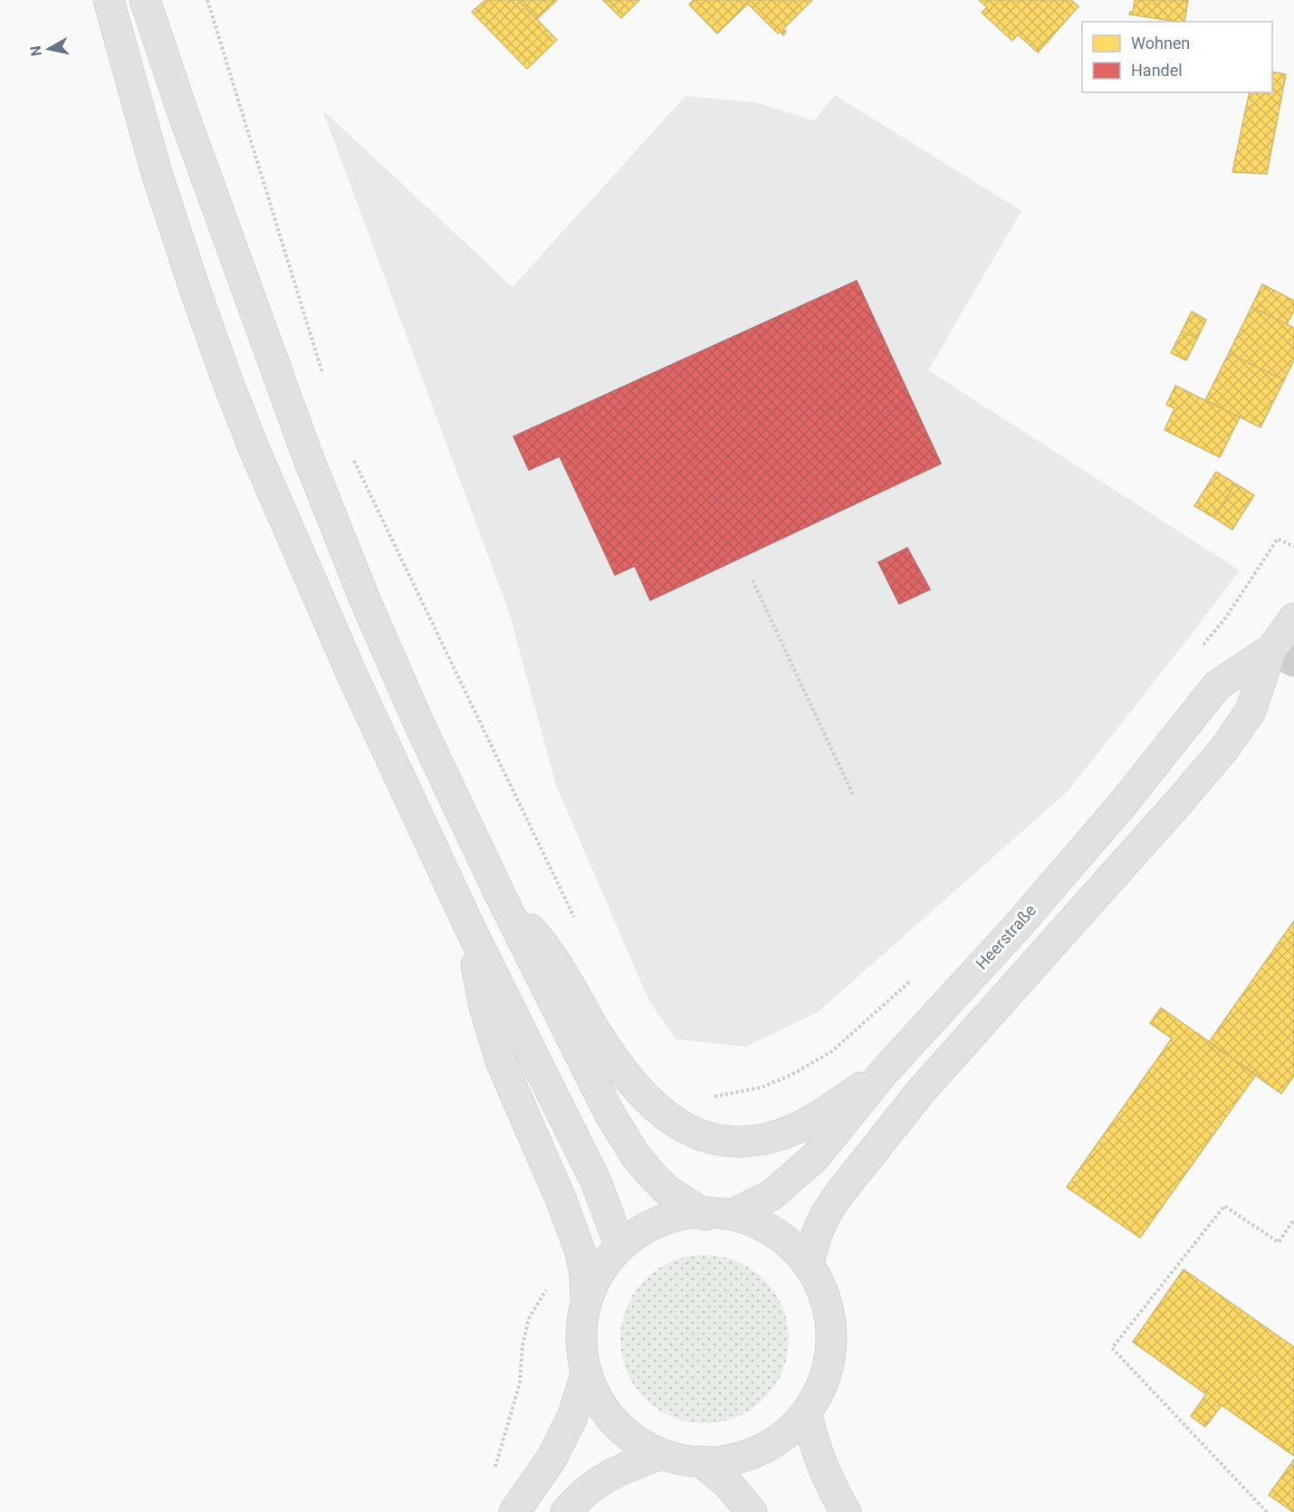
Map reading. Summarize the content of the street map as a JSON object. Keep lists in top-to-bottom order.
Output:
{
  "streets": {
    "main road": ["Heerstraße"]
  },
  "legend": ["Wohnen", "Handel"],
  "north": "left"
}
